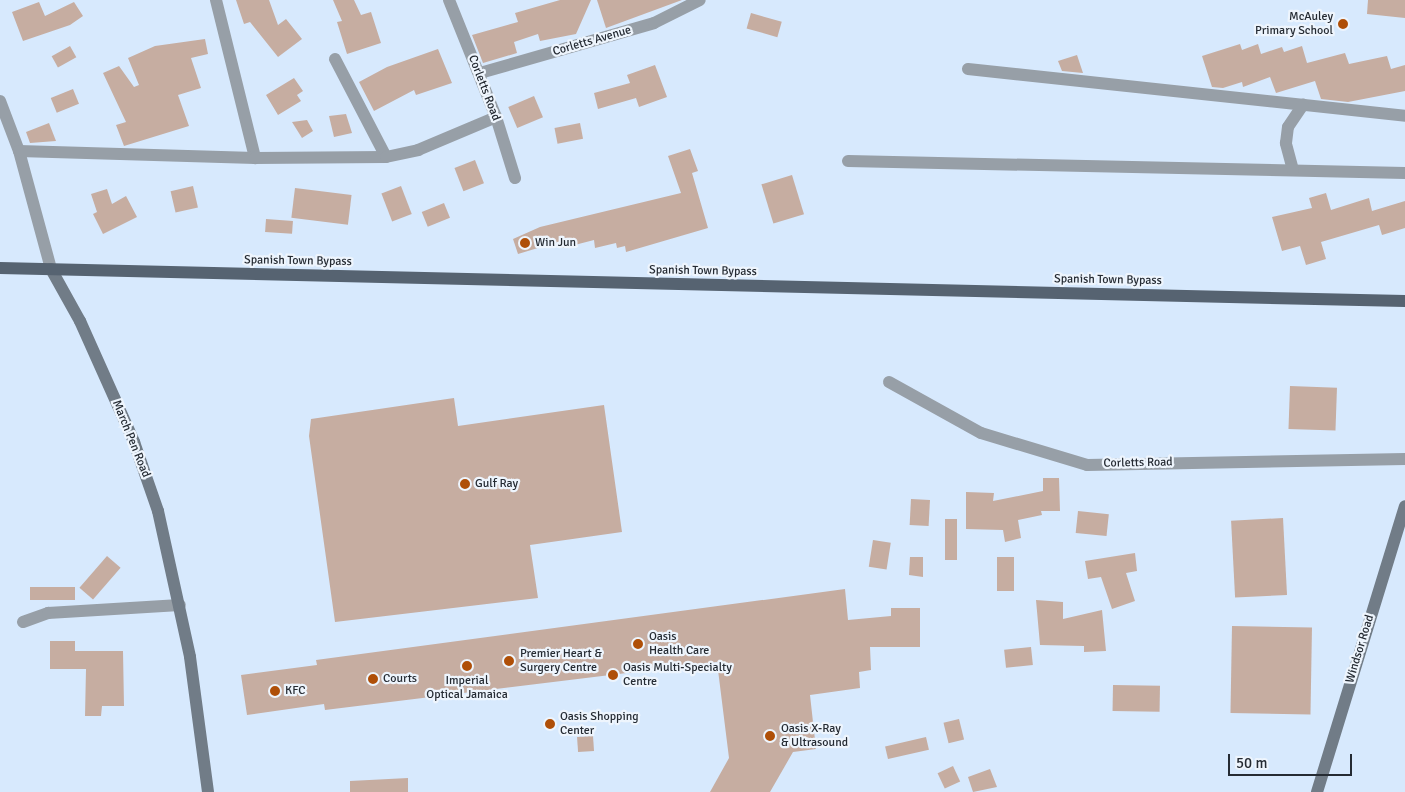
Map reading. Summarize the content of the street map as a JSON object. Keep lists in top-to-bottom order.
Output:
{
  "streets": {
    "main road": ["Spanish Town Bypass"],
    "street": [
      "Corletts Avenue",
      "Corletts Road",
      "March Pen Road",
      "Windsor Road"
    ]
  },
  "crossings": [
    ["Corletts Avenue", "Corletts Road"],
    ["Spanish Town Bypass", "March Pen Road"]
  ],
  "places": [
    "McAuley Primary School",
    "Win Jun",
    "Gulf Ray",
    "Oasis Health Care",
    "Premier Heart & Surgery Centre",
    "Imperial Optical Jamaica",
    "Oasis Multi-Specialty Centre",
    "Courts",
    "KFC",
    "Oasis Shopping Center",
    "Oasis X-Ray & Ultrasound"
  ],
  "scale_bar": "50 m"
}
